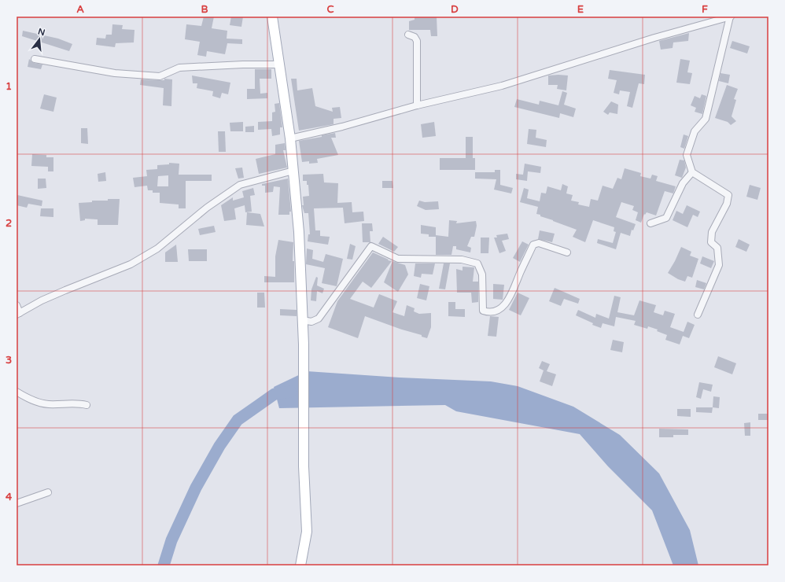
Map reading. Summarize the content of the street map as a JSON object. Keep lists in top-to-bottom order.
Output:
{
  "north": "top",
  "grid": {
    "columns": [
      "A",
      "B",
      "C",
      "D",
      "E",
      "F"
    ],
    "rows": [
      "1",
      "2",
      "3",
      "4"
    ]
  }
}
